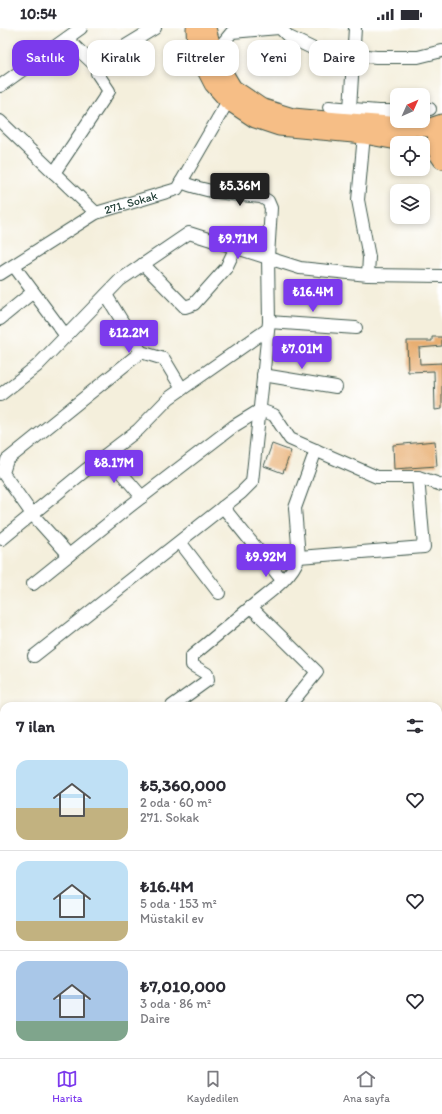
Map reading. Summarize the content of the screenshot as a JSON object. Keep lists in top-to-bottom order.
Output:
{
  "streets": {
    "street": ["271. Sokak"]
  },
  "north": "top right",
  "page": {
    "status": "10:54",
    "chip": [
      "Satılık",
      "Kiralık",
      "Filtreler",
      "Yeni",
      "Daire"
    ],
    "price": [
      "₺5.36M",
      "₺9.71M",
      "₺16.4M",
      "₺12.2M",
      "₺7.01M",
      "₺8.17M",
      "₺9.92M"
    ],
    "heading": "7 ilan",
    "list": [
      {
        "name": "₺5,360,000",
        "note": "2 oda · 60 m² · 271. Sokak"
      },
      {
        "name": "₺16.4M",
        "note": "5 oda · 153 m² · Müstakil ev"
      },
      {
        "name": "₺7,010,000",
        "note": "3 oda · 86 m² · Daire"
      }
    ],
    "tabs": ["Harita", "Kaydedilen", "Ana sayfa"]
  }
}
